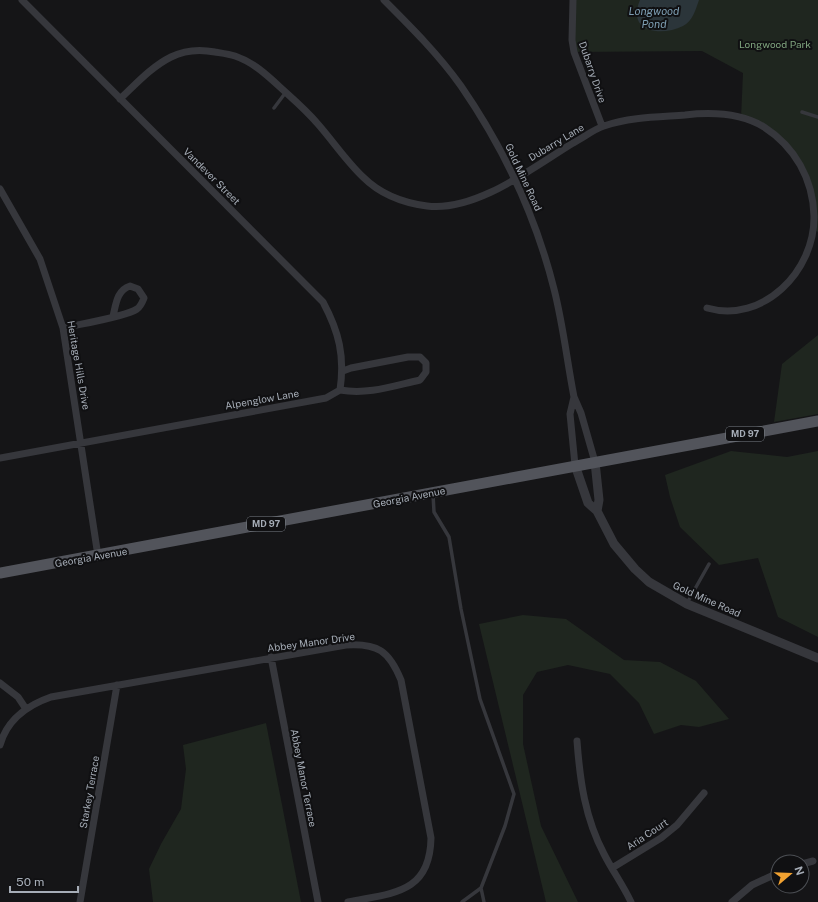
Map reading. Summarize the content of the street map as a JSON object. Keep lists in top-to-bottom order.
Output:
{
  "streets": {
    "main road": ["MD 97", "Georgia Avenue"],
    "street": [
      "Dubarry Drive",
      "Dubarry Lane",
      "Vandever Street",
      "Gold Mine Road",
      "Heritage Hills Drive",
      "Alpenglow Lane",
      "Abbey Manor Drive",
      "Abbey Manor Terrace",
      "Starkey Terrace",
      "Aria Court"
    ]
  },
  "crossings": [
    ["Dubarry Drive", "Dubarry Lane"],
    ["Dubarry Lane", "Vandever Street"],
    ["Dubarry Lane", "Gold Mine Road"],
    ["Vandever Street", "Alpenglow Lane"],
    ["Gold Mine Road", "Georgia Avenue"],
    ["Heritage Hills Drive", "Alpenglow Lane"],
    ["Heritage Hills Drive", "Georgia Avenue"],
    ["Abbey Manor Drive", "Abbey Manor Terrace"],
    ["Abbey Manor Drive", "Starkey Terrace"]
  ],
  "water": ["Longwood Pond"],
  "parks": ["Longwood Park"],
  "scale_bar": "50 m",
  "north": "right"
}
